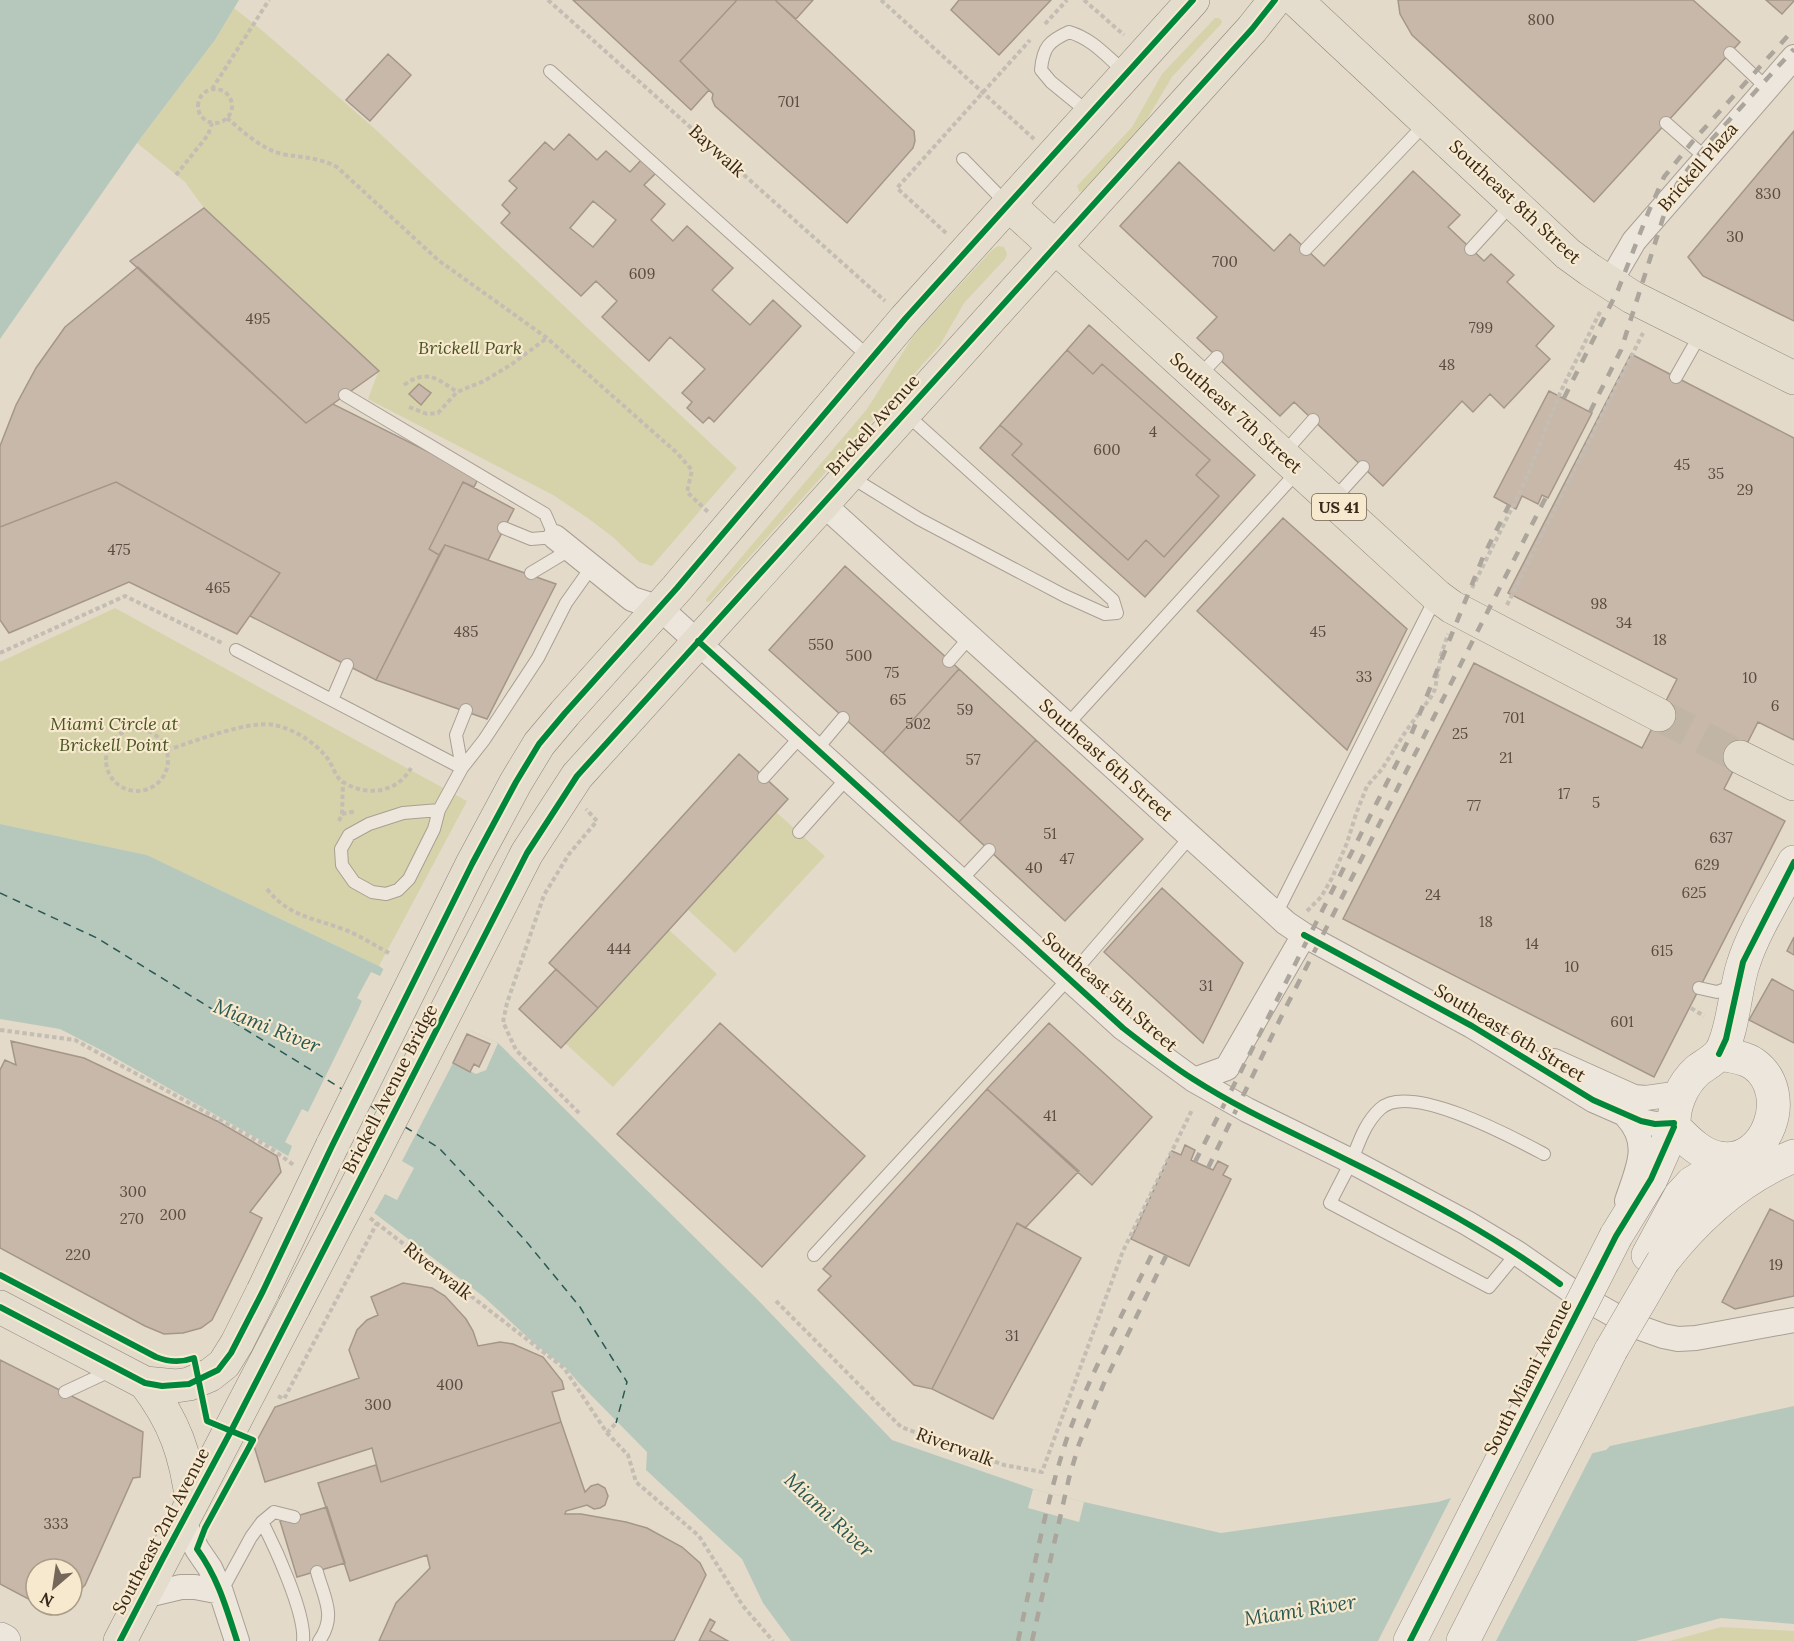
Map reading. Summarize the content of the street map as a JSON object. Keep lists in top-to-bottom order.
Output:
{
  "streets": {
    "main road": [
      "Southeast 8th Street",
      "Southeast 7th Street",
      "Brickell Avenue",
      "US 41",
      "Brickell Avenue Bridge",
      "South Miami Avenue",
      "Southeast 2nd Avenue"
    ],
    "street": ["Brickell Plaza", "Southeast 6th Street", "Southeast 5th Street"],
    "path": ["Baywalk", "Riverwalk"]
  },
  "crossings": [
    ["Brickell Plaza", "Southeast 8th Street"],
    ["Southeast 7th Street", "Brickell Avenue"],
    ["Brickell Avenue", "Southeast 6th Street"],
    ["Brickell Avenue", "Southeast 5th Street"],
    ["Brickell Avenue", "Brickell Avenue Bridge"],
    ["Southeast 6th Street", "South Miami Avenue"],
    ["Southeast 5th Street", "Brickell Avenue Bridge"],
    ["Brickell Avenue Bridge", "Southeast 2nd Avenue"]
  ],
  "water": ["Miami River"],
  "parks": ["Brickell Park", "Miami Circle at Brickell Point"],
  "house_numbers": [
    "800",
    "701",
    "830",
    "30",
    "700",
    "609",
    "495",
    "799",
    "48",
    "4",
    "600",
    "45",
    "35",
    "29",
    "475",
    "465",
    "98",
    "34",
    "485",
    "45",
    "18",
    "550",
    "500",
    "75",
    "33",
    "10",
    "65",
    "6",
    "59",
    "701",
    "502",
    "25",
    "21",
    "57",
    "17",
    "5",
    "77",
    "51",
    "637",
    "47",
    "629",
    "40",
    "625",
    "24",
    "18",
    "14",
    "444",
    "615",
    "10",
    "31",
    "601",
    "41",
    "300",
    "200",
    "270",
    "220",
    "19",
    "31",
    "400",
    "300",
    "333"
  ],
  "north": "bottom left"
}
